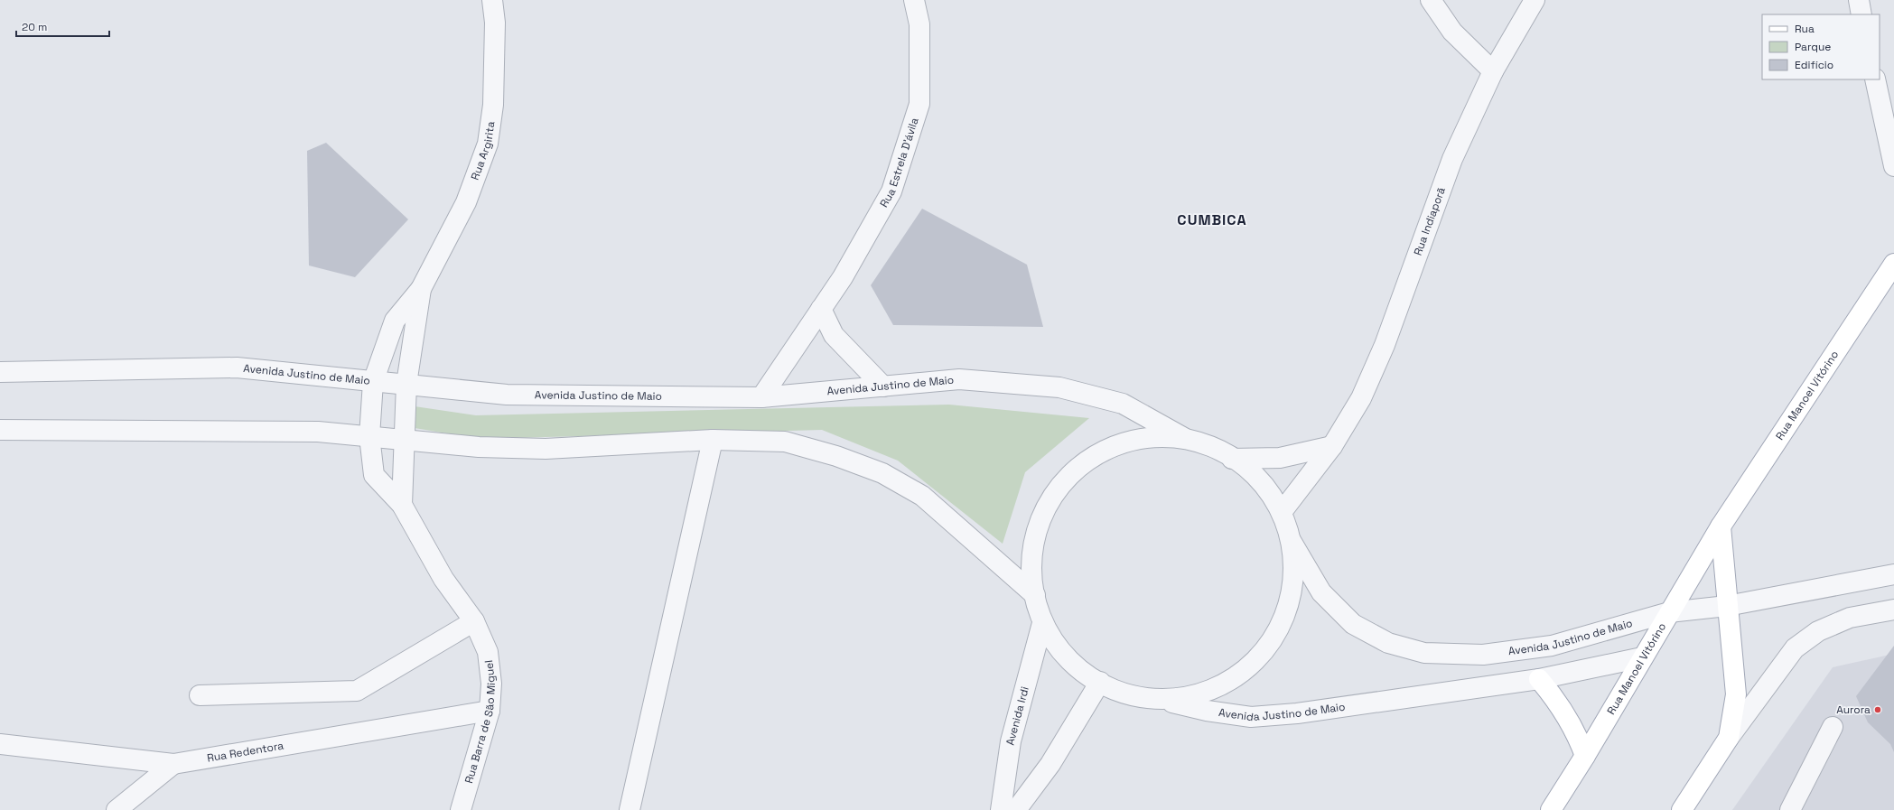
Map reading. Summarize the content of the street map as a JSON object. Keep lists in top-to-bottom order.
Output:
{
  "streets": {
    "main road": ["Rua Manoel Vitórino"],
    "street": [
      "Rua Argirita",
      "Rua Estrela D'ávila",
      "Rua Indiaporã",
      "Avenida Justino de Maio",
      "Avenida Irdi",
      "Rua Barra de São Miguel",
      "Rua Redentora"
    ]
  },
  "crossings": [
    ["Rua Argirita", "Avenida Justino de Maio"],
    ["Rua Argirita", "Rua Barra de São Miguel"],
    ["Rua Estrela D'ávila", "Avenida Justino de Maio"],
    ["Avenida Justino de Maio", "Rua Manoel Vitórino"],
    ["Avenida Justino de Maio", "Avenida Irdi"],
    ["Rua Barra de São Miguel", "Rua Redentora"]
  ],
  "districts": ["CUMBICA"],
  "places": ["Aurora"],
  "legend": ["Rua", "Parque", "Edifício"],
  "scale_bar": "20 m"
}
